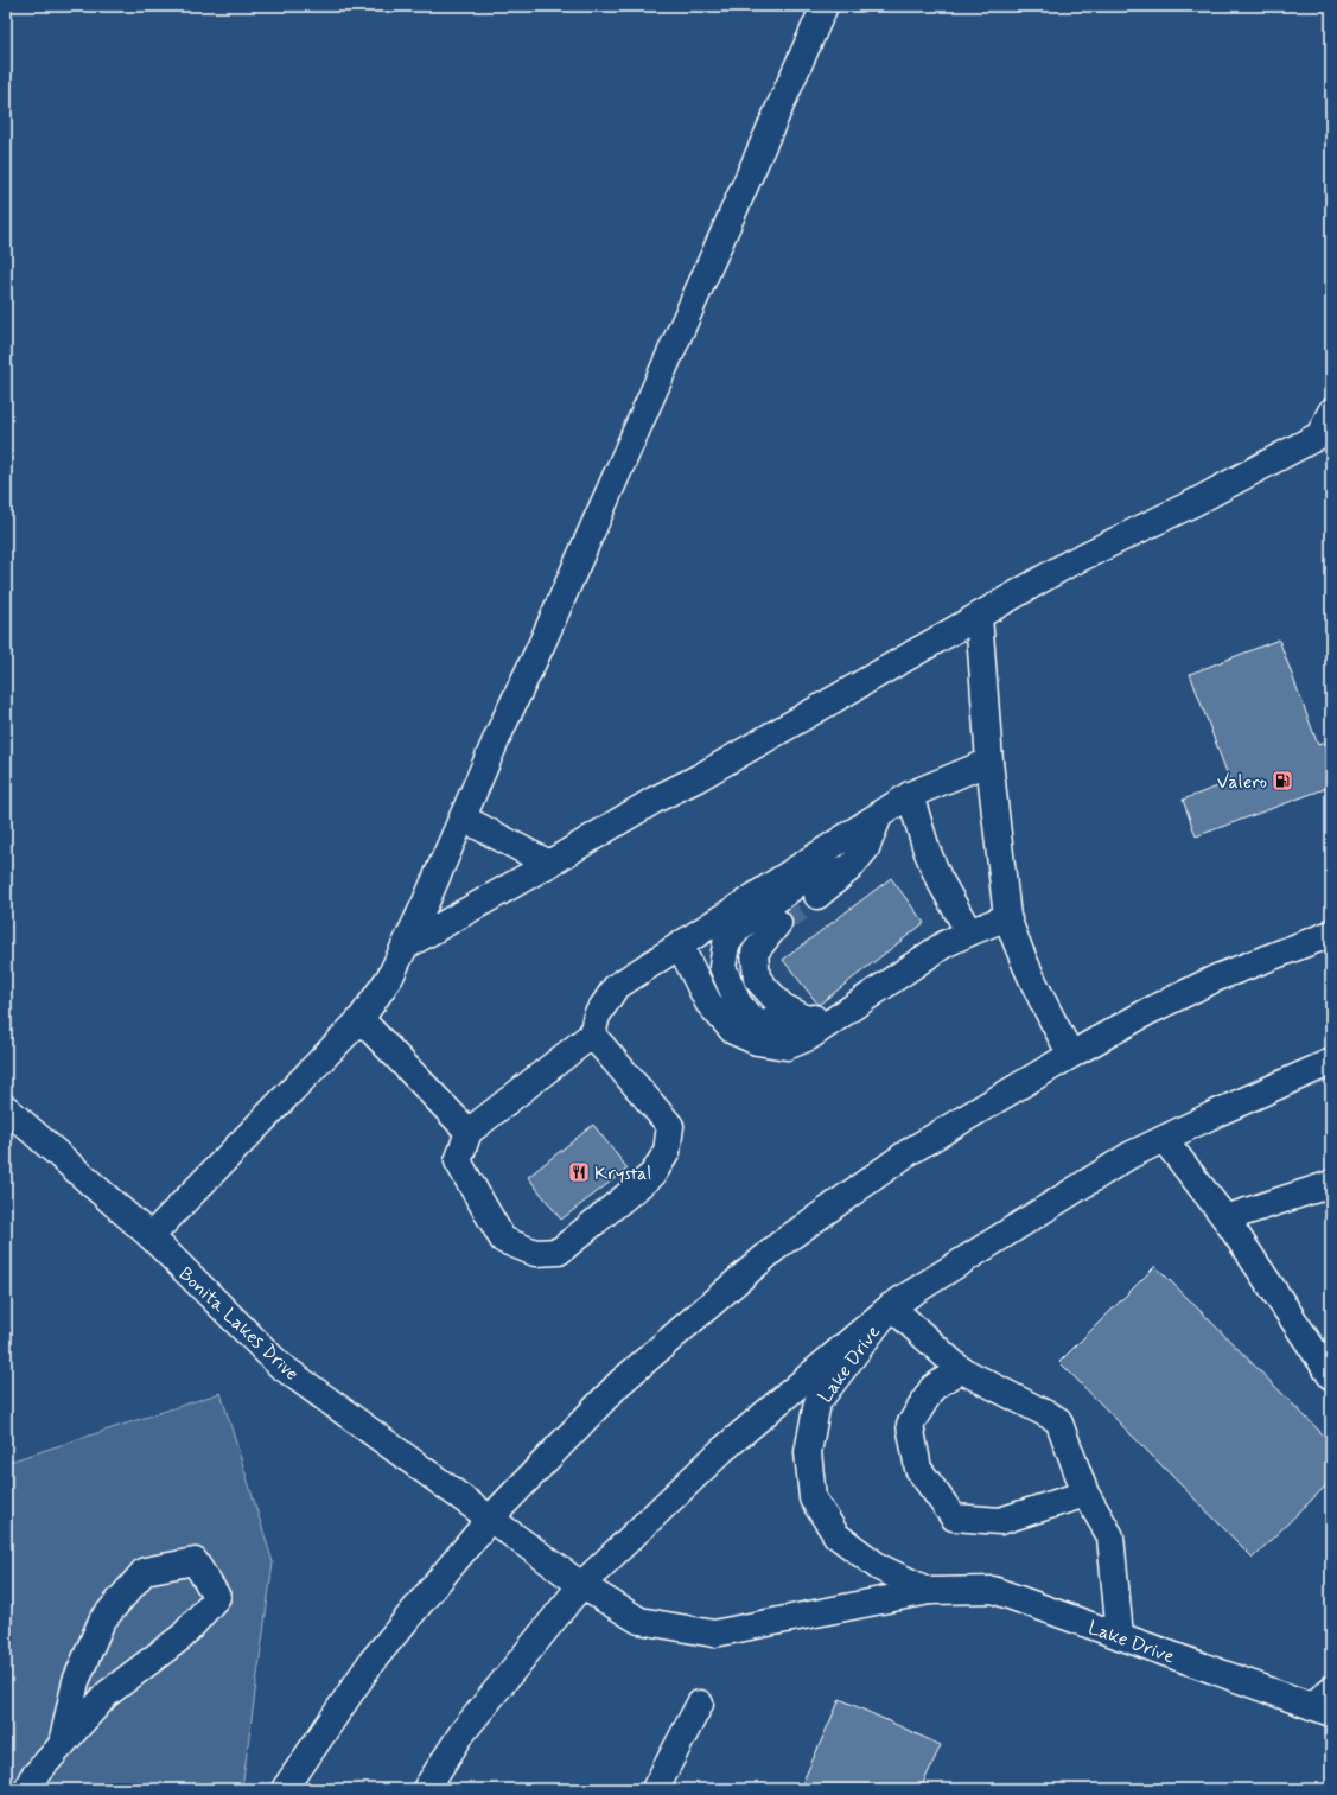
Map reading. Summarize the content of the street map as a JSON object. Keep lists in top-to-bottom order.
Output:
{
  "streets": {
    "main road": ["Bonita Lakes Drive", "Lake Drive"]
  },
  "crossings": [
    ["Bonita Lakes Drive", "Lake Drive"]
  ],
  "places": {
    "fuel station": ["Valero"],
    "restaurant": ["Krystal"]
  }
}
